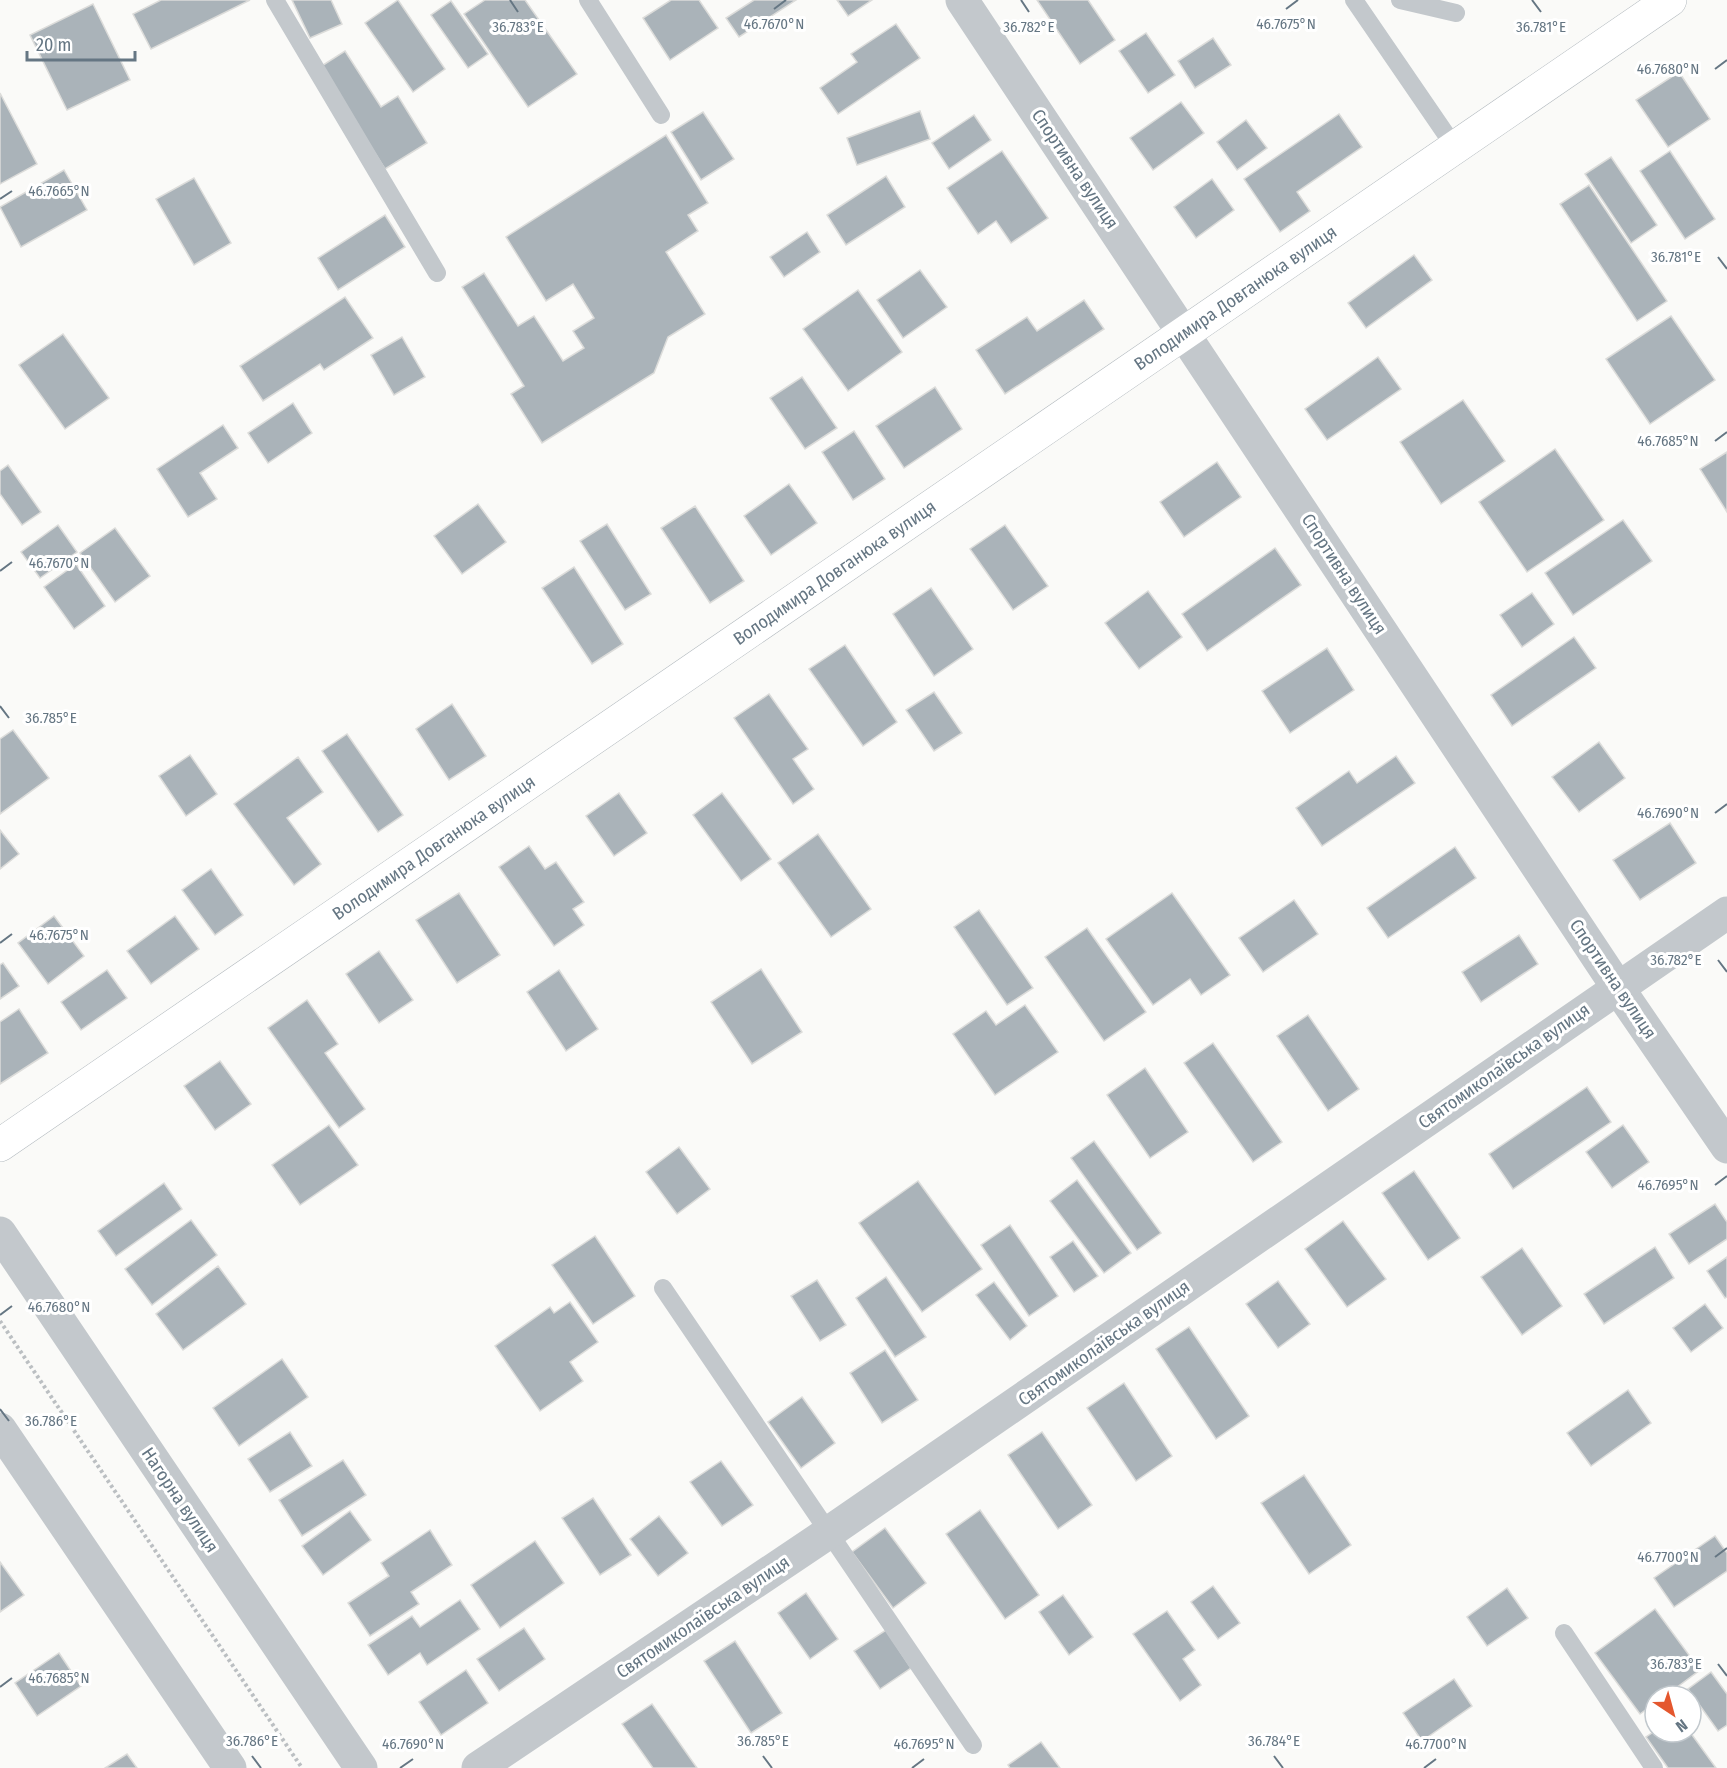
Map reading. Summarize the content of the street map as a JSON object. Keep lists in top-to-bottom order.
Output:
{
  "streets": {
    "main road": ["Володимира Довганюка вулиця"],
    "street": ["Спортивна вулиця", "Святомиколаївська вулиця", "Нагорна вулиця"]
  },
  "crossings": [
    ["Спортивна вулиця", "Володимира Довганюка вулиця"],
    ["Спортивна вулиця", "Святомиколаївська вулиця"]
  ],
  "scale_bar": "20 m",
  "north": "bottom right",
  "coordinates": [
    "46.7675°N",
    "46.7670°N",
    "36.783°E",
    "36.782°E",
    "36.781°E",
    "46.7680°N",
    "46.7665°N",
    "46.7685°N",
    "36.785°E",
    "46.7690°N",
    "46.7695°N",
    "36.786°E",
    "46.7700°N",
    "36.784°E"
  ]
}
